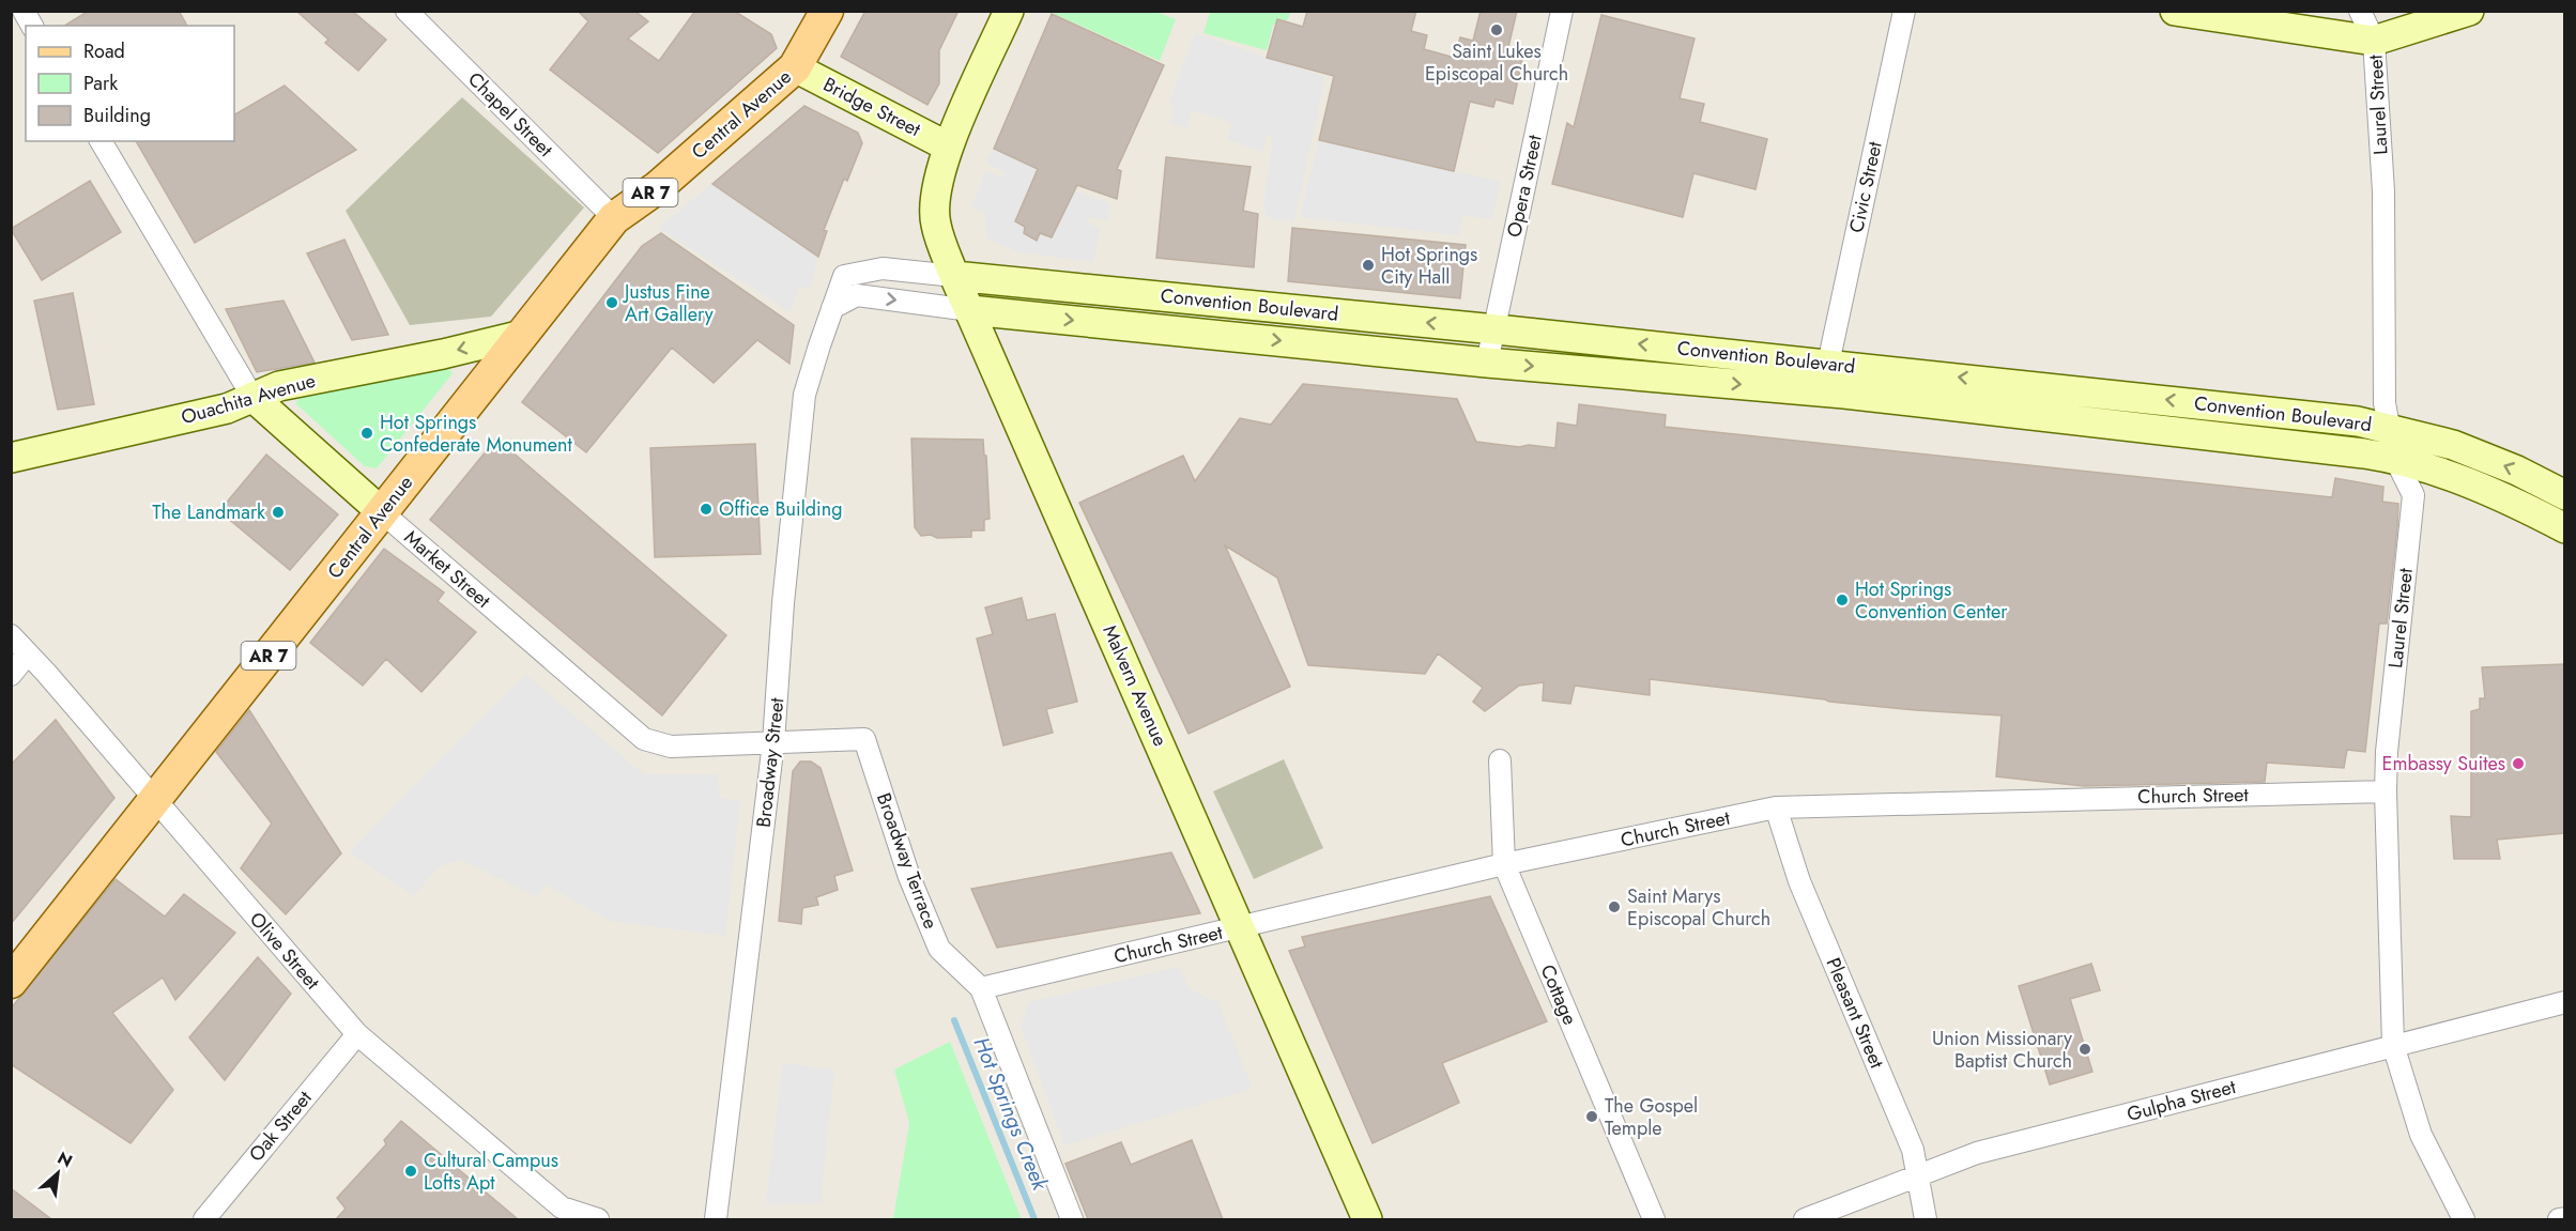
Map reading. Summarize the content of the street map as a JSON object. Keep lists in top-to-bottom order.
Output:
{
  "streets": {
    "main road": ["Central Avenue", "AR 7"],
    "street": [
      "Laurel Street",
      "Bridge Street",
      "Chapel Street",
      "Opera Street",
      "Civic Street",
      "Convention Boulevard",
      "Ouachita Avenue",
      "Market Street",
      "Malvern Avenue",
      "Broadway Street",
      "Church Street",
      "Broadway Terrace",
      "Olive Street",
      "Cottage",
      "Pleasant Street",
      "Gulpha Street",
      "Oak Street"
    ]
  },
  "crossings": [
    ["Laurel Street", "Convention Boulevard"],
    ["Laurel Street", "Church Street"],
    ["Laurel Street", "Gulpha Street"],
    ["Bridge Street", "Central Avenue"],
    ["Bridge Street", "Malvern Avenue"],
    ["Chapel Street", "Central Avenue"],
    ["Central Avenue", "Ouachita Avenue"],
    ["Central Avenue", "Market Street"],
    ["Central Avenue", "Olive Street"],
    ["Opera Street", "Convention Boulevard"],
    ["Civic Street", "Convention Boulevard"],
    ["Convention Boulevard", "Malvern Avenue"],
    ["Convention Boulevard", "Broadway Street"],
    ["Ouachita Avenue", "Market Street"],
    ["Market Street", "Broadway Street"],
    ["Market Street", "Broadway Terrace"],
    ["Malvern Avenue", "Broadway Street"],
    ["Malvern Avenue", "Church Street"],
    ["Church Street", "Broadway Terrace"],
    ["Church Street", "Cottage"],
    ["Church Street", "Pleasant Street"],
    ["Olive Street", "Oak Street"],
    ["Pleasant Street", "Gulpha Street"]
  ],
  "one_way": ["Ouachita Avenue"],
  "water": ["Hot Springs Creek"],
  "places": [
    "Saint Lukes Episcopal Church",
    "Hot Springs City Hall",
    "Justus Fine Art Gallery",
    "Hot Springs Confederate Monument",
    "Office Building",
    "The Landmark",
    "Hot Springs Convention Center",
    "Embassy Suites",
    "Saint Marys Episcopal Church",
    "Union Missionary Baptist Church",
    "The Gospel Temple",
    "Cultural Campus Lofts Apt"
  ],
  "legend": ["Road", "Park", "Building"],
  "north": "top right"
}
